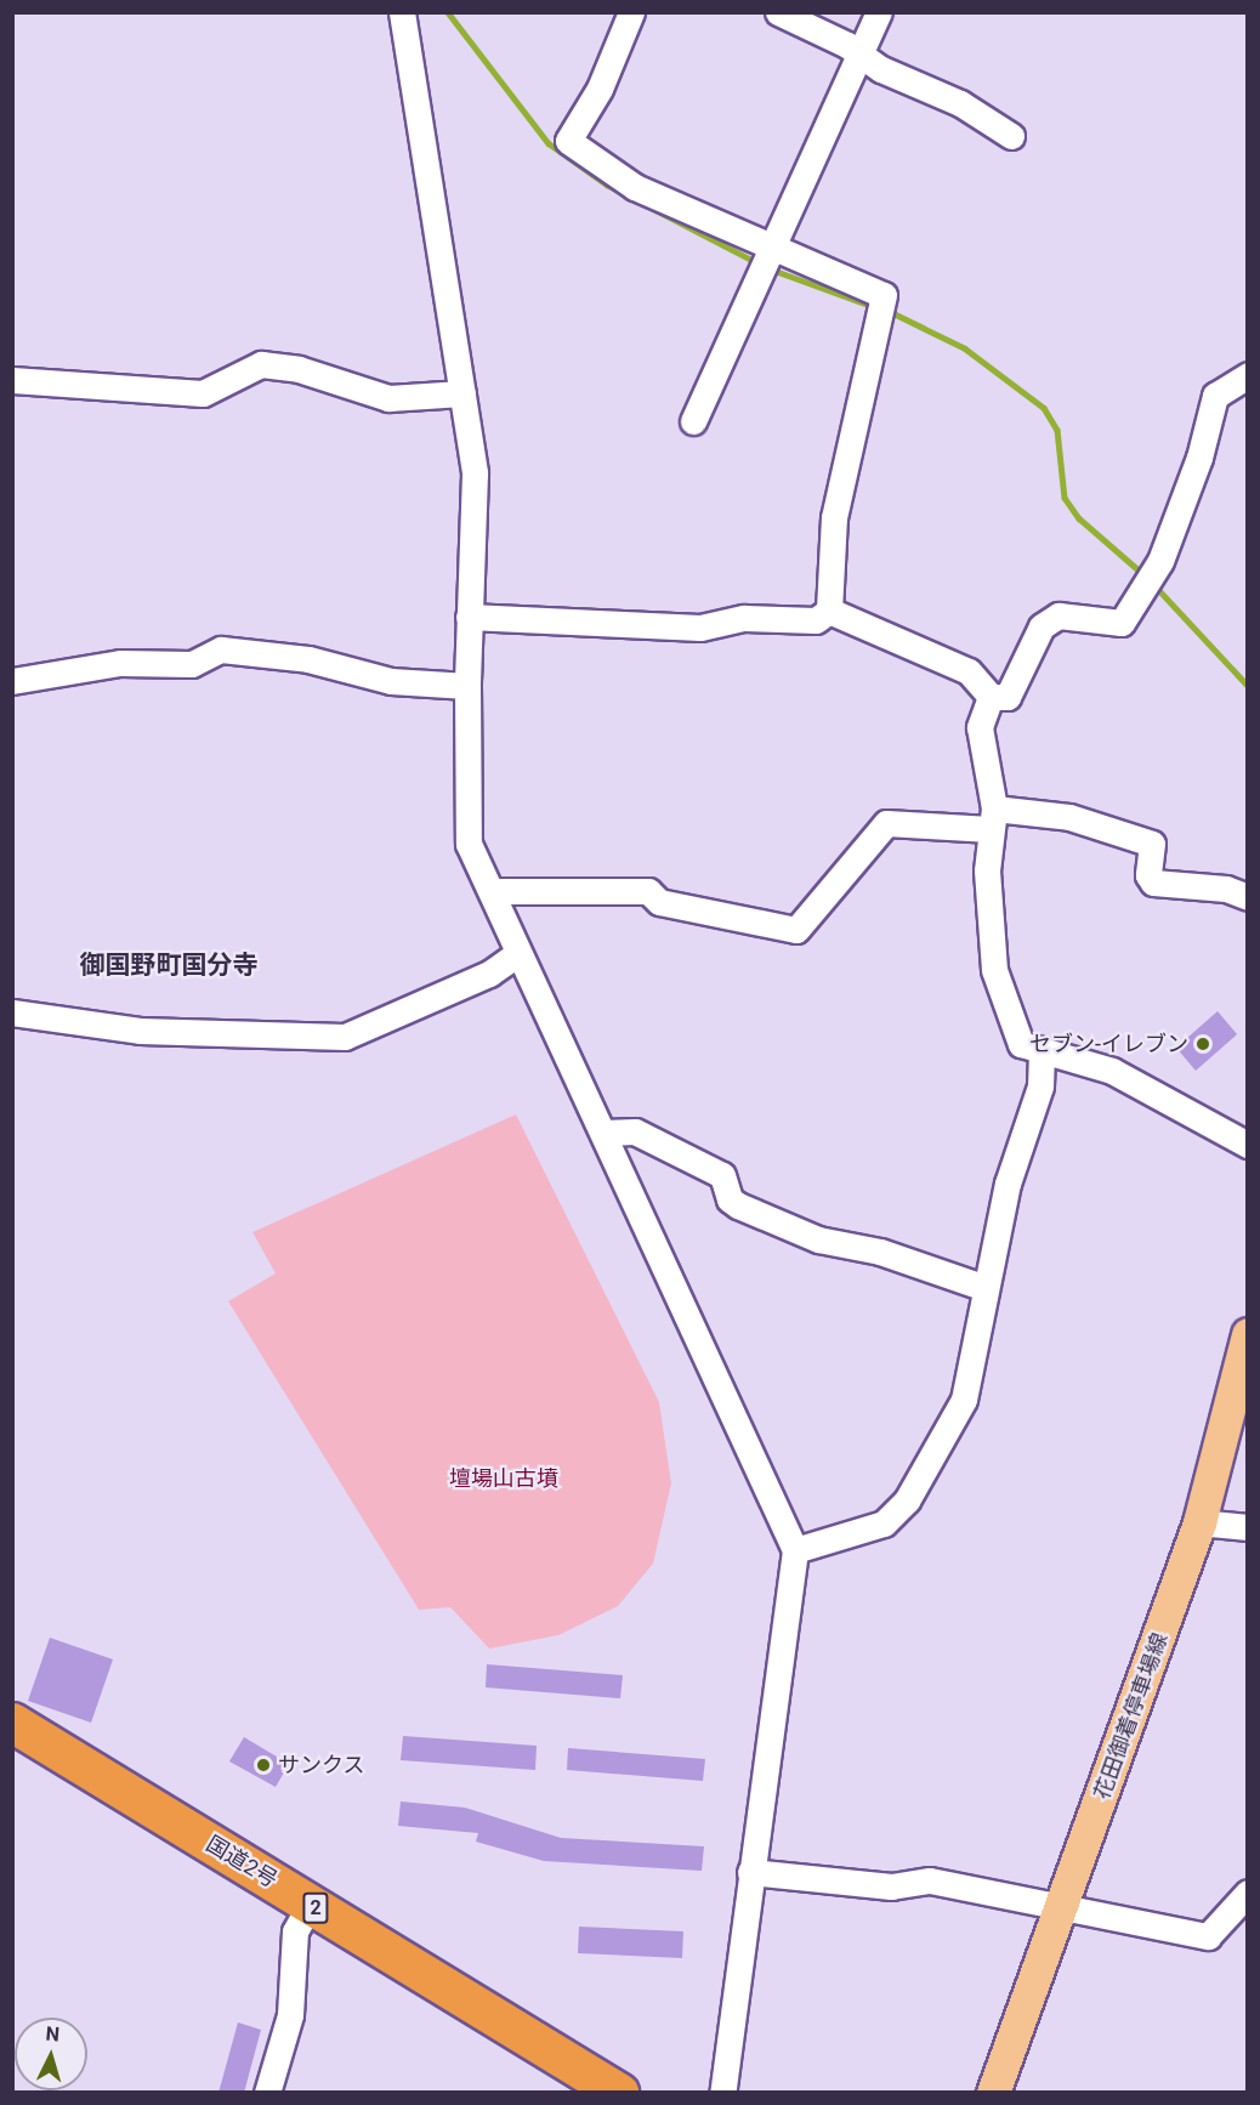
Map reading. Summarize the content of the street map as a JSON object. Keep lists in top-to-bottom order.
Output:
{
  "streets": {
    "highway": ["国道2号", "2"],
    "main road": ["花田御着停車場線"]
  },
  "districts": ["御国野町国分寺"],
  "parks": ["壇場山古墳"],
  "places": ["セブン-イレブン", "サンクス"],
  "north": "top"
}
